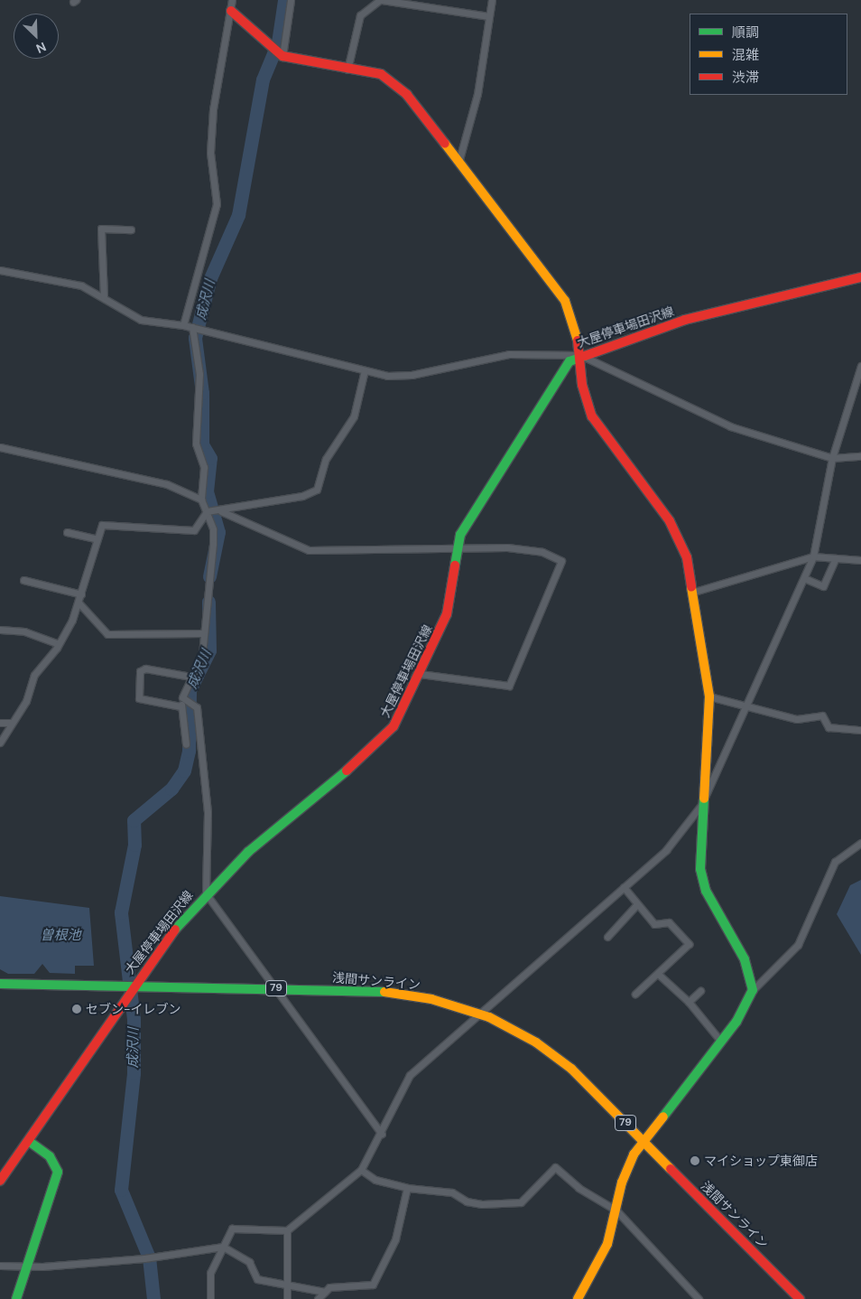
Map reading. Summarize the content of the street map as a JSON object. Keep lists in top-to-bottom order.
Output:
{
  "streets": {
    "main road": ["大屋停車場田沢線", "浅間サンライン", "79"]
  },
  "crossings": [
    ["大屋停車場田沢線", "浅間サンライン"]
  ],
  "water": ["成沢川", "曽根池"],
  "places": ["セブン-イレブン", "マイショップ東御店"],
  "legend": ["順調", "混雑", "渋滞"],
  "north": "bottom right"
}
